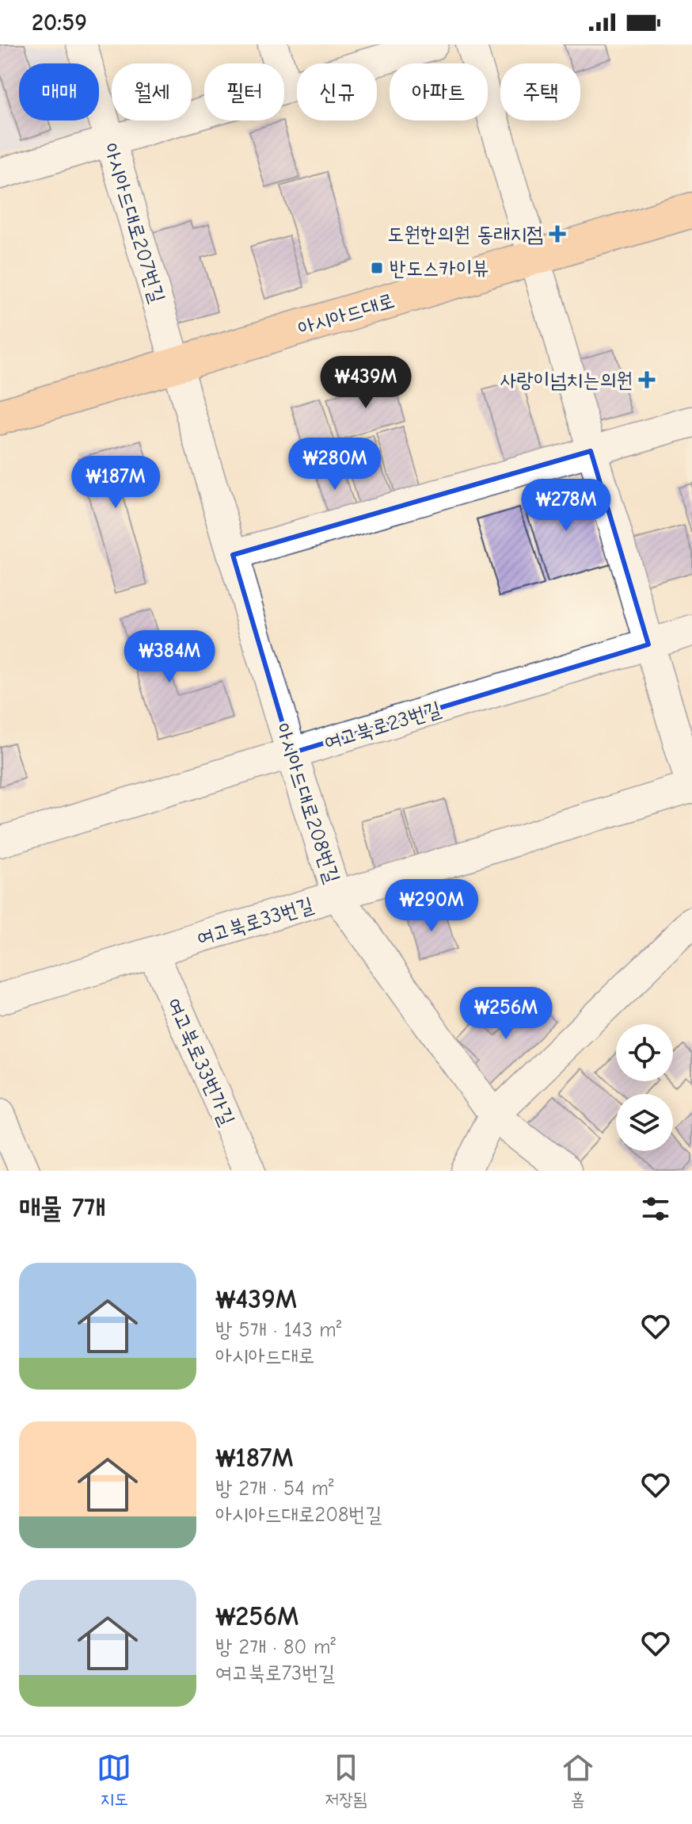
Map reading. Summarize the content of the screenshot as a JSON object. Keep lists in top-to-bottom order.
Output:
{
  "streets": {
    "main road": ["아시아드대로"],
    "street": [
      "아시아드대로207번길",
      "여고북로23번길",
      "아시아드대로208번길",
      "여고북로33번길",
      "여고북로33번가길"
    ]
  },
  "crossings": [
    ["아시아드대로207번길", "아시아드대로"],
    ["아시아드대로207번길", "아시아드대로208번길"],
    ["아시아드대로", "아시아드대로208번길"],
    ["여고북로23번길", "아시아드대로208번길"],
    ["아시아드대로208번길", "여고북로33번길"],
    ["여고북로33번길", "여고북로33번가길"]
  ],
  "places": {
    "health": ["도원한의원 동래지점", "사랑이넘치는의원"],
    "transit": ["반도스카이뷰"]
  },
  "page": {
    "status": "20:59",
    "chip": [
      "매매",
      "월세",
      "필터",
      "신규",
      "아파트",
      "주택"
    ],
    "price": [
      "₩439M",
      "₩280M",
      "₩187M",
      "₩278M",
      "₩384M",
      "₩290M",
      "₩256M"
    ],
    "heading": "매물 7개",
    "list": [
      {
        "name": "₩439M",
        "note": "방 5개 · 143 m² · 아시아드대로"
      },
      {
        "name": "₩187M",
        "note": "방 2개 · 54 m² · 아시아드대로208번길"
      },
      {
        "name": "₩256M",
        "note": "방 2개 · 80 m² · 여고북로73번길"
      }
    ],
    "tabs": ["지도", "저장됨", "홈"]
  }
}
